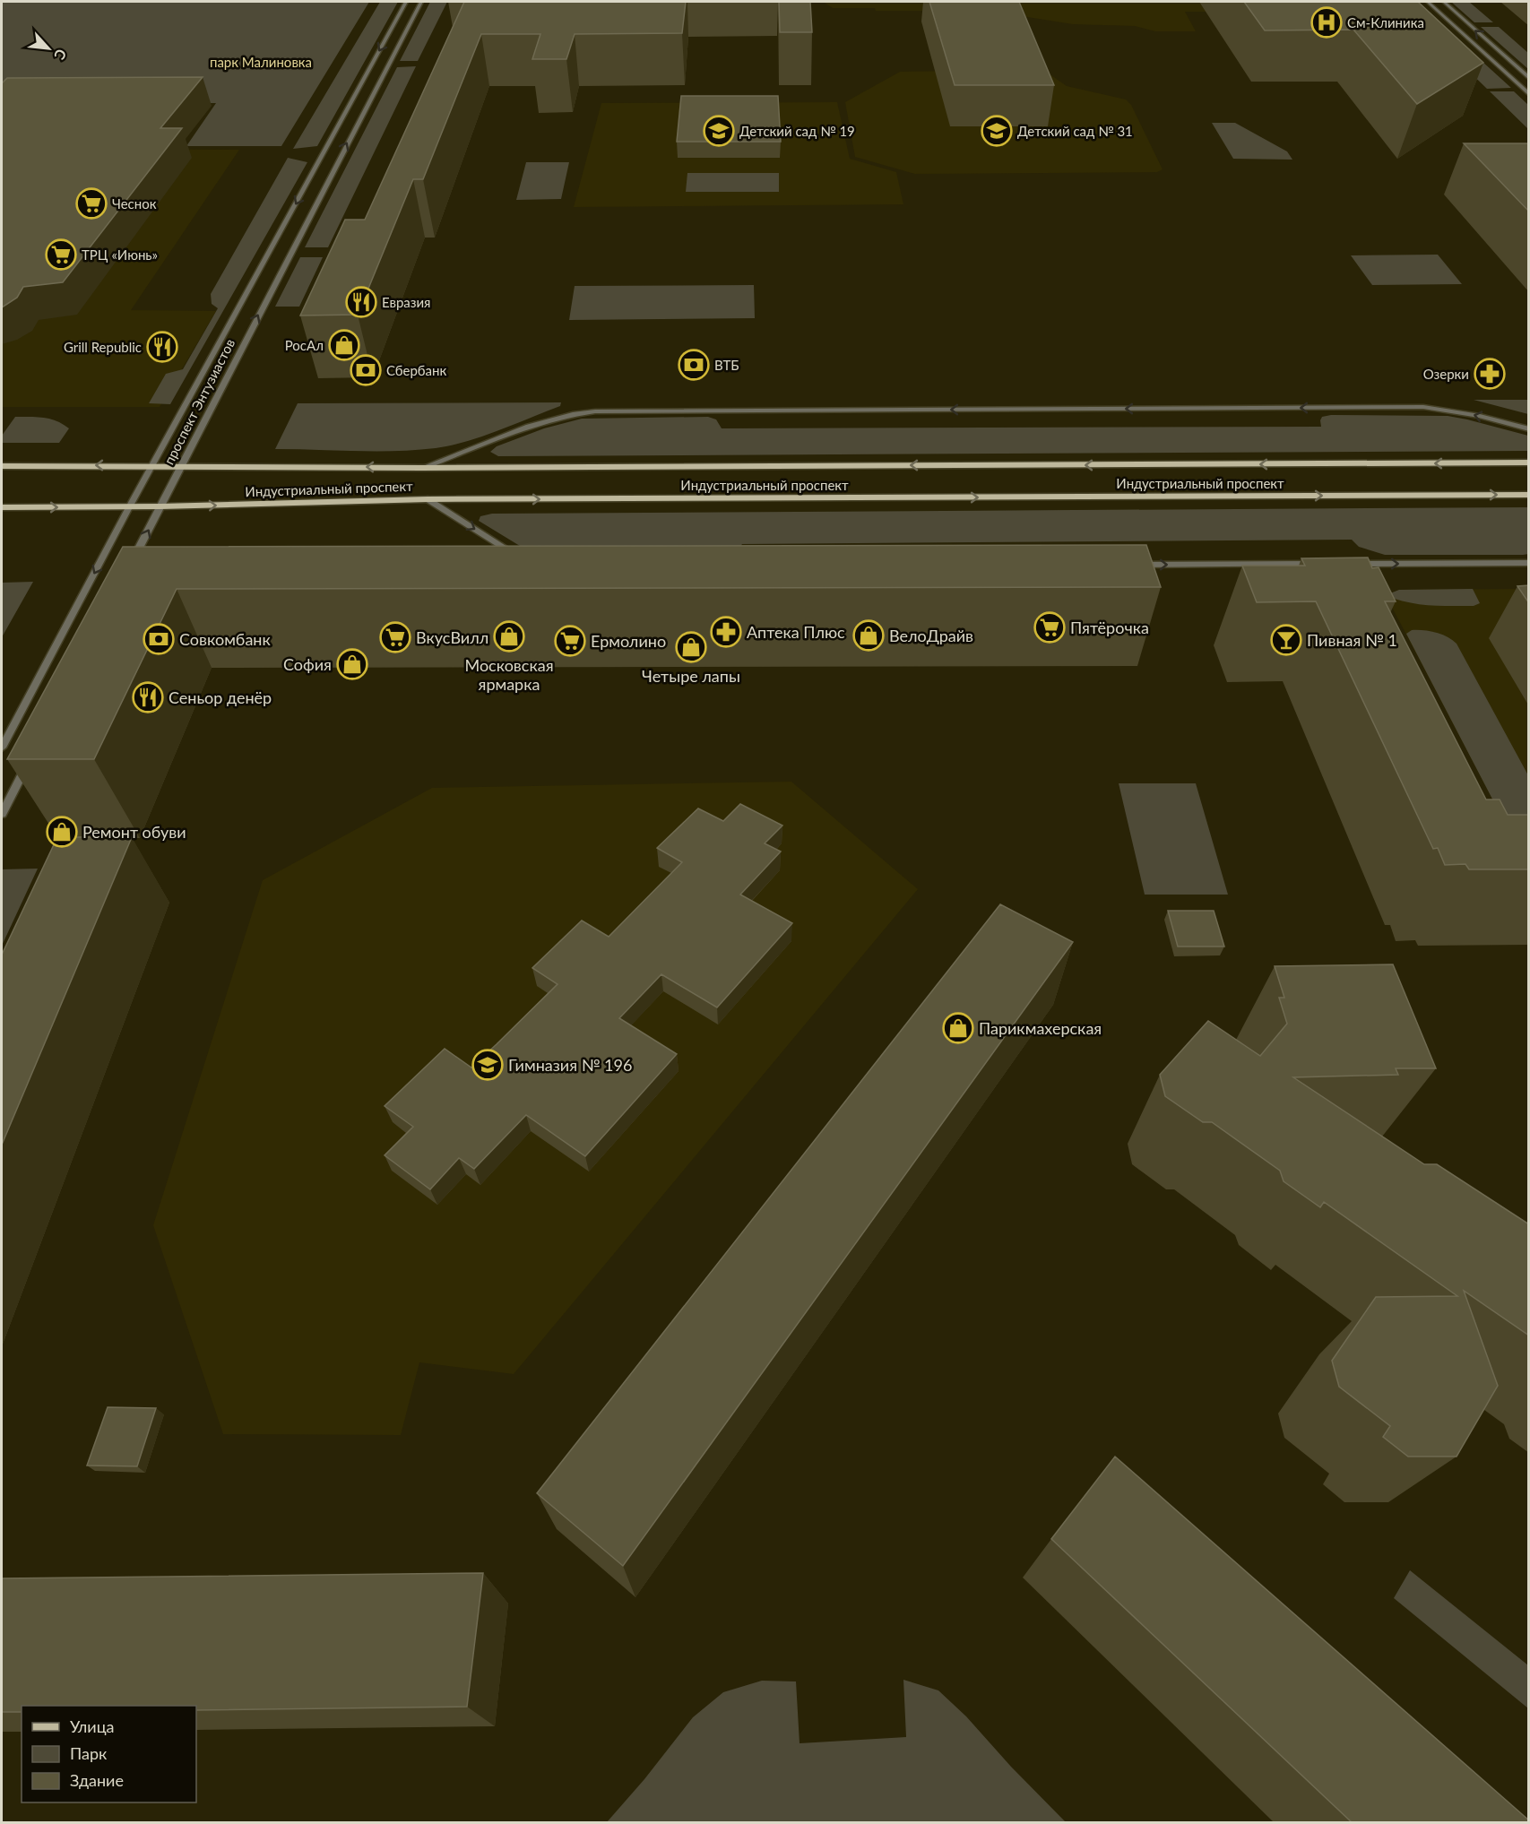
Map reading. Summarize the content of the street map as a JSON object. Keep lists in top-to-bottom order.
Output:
{
  "streets": {
    "main road": ["Индустриальный проспект"],
    "street": ["проспект Энтузиастов"]
  },
  "crossings": [
    ["проспект Энтузиастов", "Индустриальный проспект"]
  ],
  "parks": ["парк Малиновка"],
  "places": {
    "hospital": ["См-Клиника"],
    "school or university": ["Детский сад № 19", "Детский сад № 31", "Гимназия № 196"],
    "supermarket": [
      "Чеснок",
      "ТРЦ «Июнь»",
      "Пятёрочка",
      "ВкусВилл",
      "Ермолино"
    ],
    "restaurant": ["Евразия", "Grill Republic", "Сеньор денёр"],
    "shop": [
      "РосАл",
      "ВелоДрайв",
      "Московская ярмарка",
      "Четыре лапы",
      "София",
      "Ремонт обуви",
      "Парикмахерская"
    ],
    "bank": ["ВТБ", "Сбербанк", "Совкомбанк"],
    "pharmacy": ["Озерки", "Аптека Плюс"],
    "bar": ["Пивная № 1"]
  },
  "legend": ["Улица", "Парк", "Здание"],
  "north": "bottom right"
}
